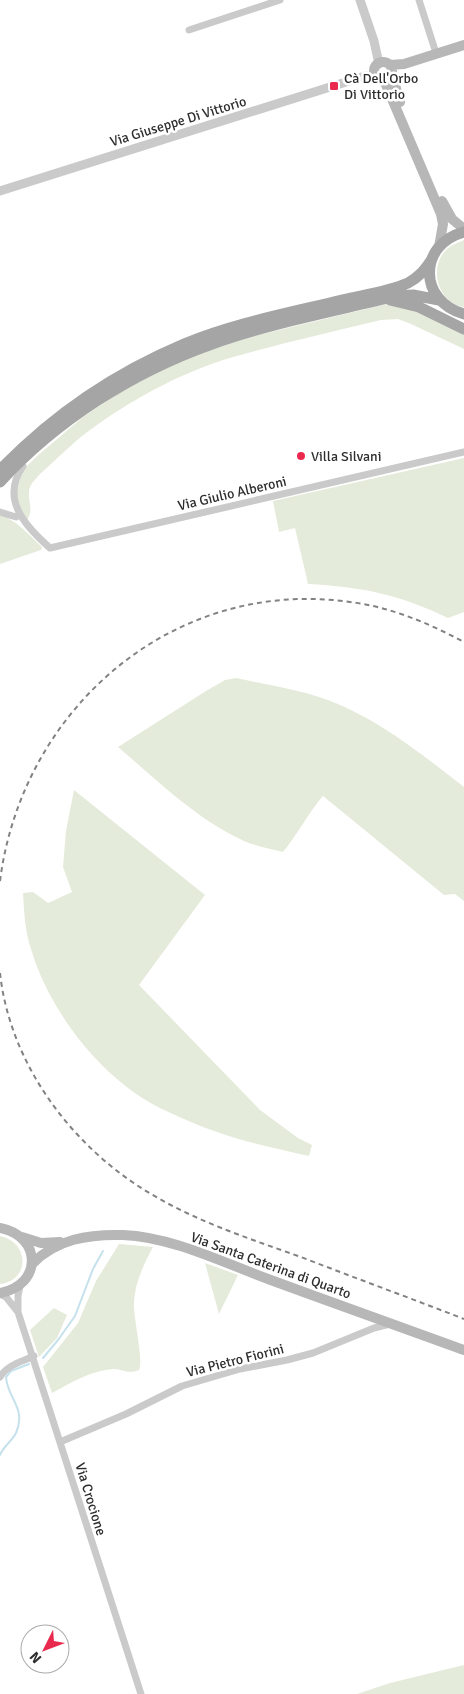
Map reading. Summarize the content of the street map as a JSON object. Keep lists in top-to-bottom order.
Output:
{
  "streets": {
    "main road": ["Via Santa Caterina di Quarto"],
    "street": [
      "Via Giuseppe Di Vittorio",
      "Via Giulio Alberoni",
      "Via Pietro Fiorini",
      "Via Crocione"
    ]
  },
  "crossings": [
    ["Via Santa Caterina di Quarto", "Via Pietro Fiorini"],
    ["Via Pietro Fiorini", "Via Crocione"]
  ],
  "places": {
    "transit": ["Cà Dell'Orbo Di Vittorio"],
    "other": ["Villa Silvani"]
  },
  "north": "bottom left"
}
